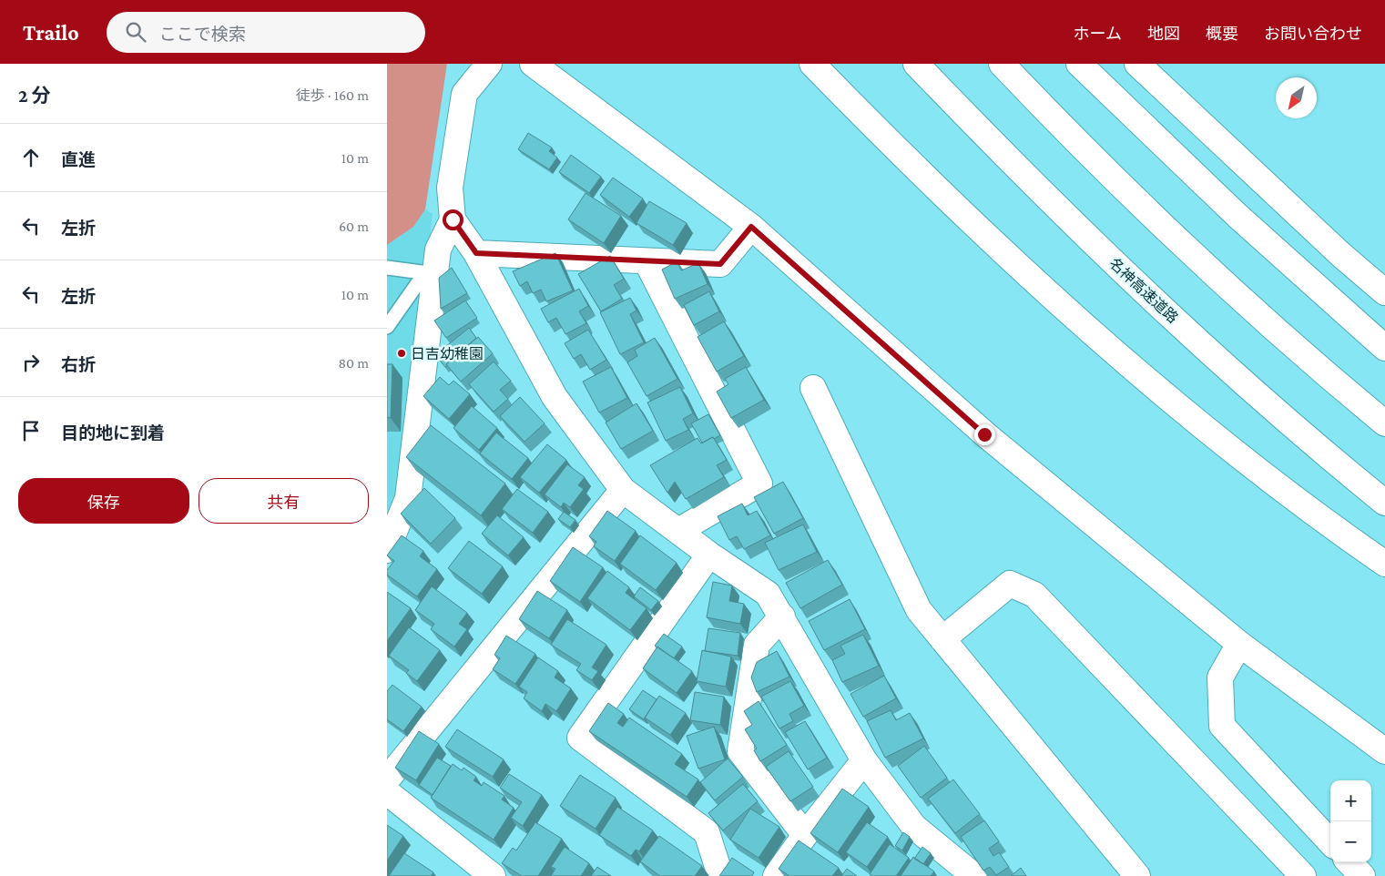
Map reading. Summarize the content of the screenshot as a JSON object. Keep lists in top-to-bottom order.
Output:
{
  "streets": {
    "main road": ["名神高速道路"]
  },
  "places": ["日吉幼稚園"],
  "north": "bottom left",
  "page": {
    "header": "Trailo",
    "search": "ここで検索",
    "nav": [
      "ホーム",
      "地図",
      "概要",
      "お問い合わせ"
    ],
    "heading": ["2 分", "徒歩 · 160 m"],
    "list": [
      ["直進", "10 m"],
      ["左折", "60 m"],
      ["左折", "10 m"],
      ["右折", "80 m"],
      "目的地に到着"
    ],
    "buttons": ["保存", "共有"],
    "map_buttons": ["+", "−"]
  }
}
